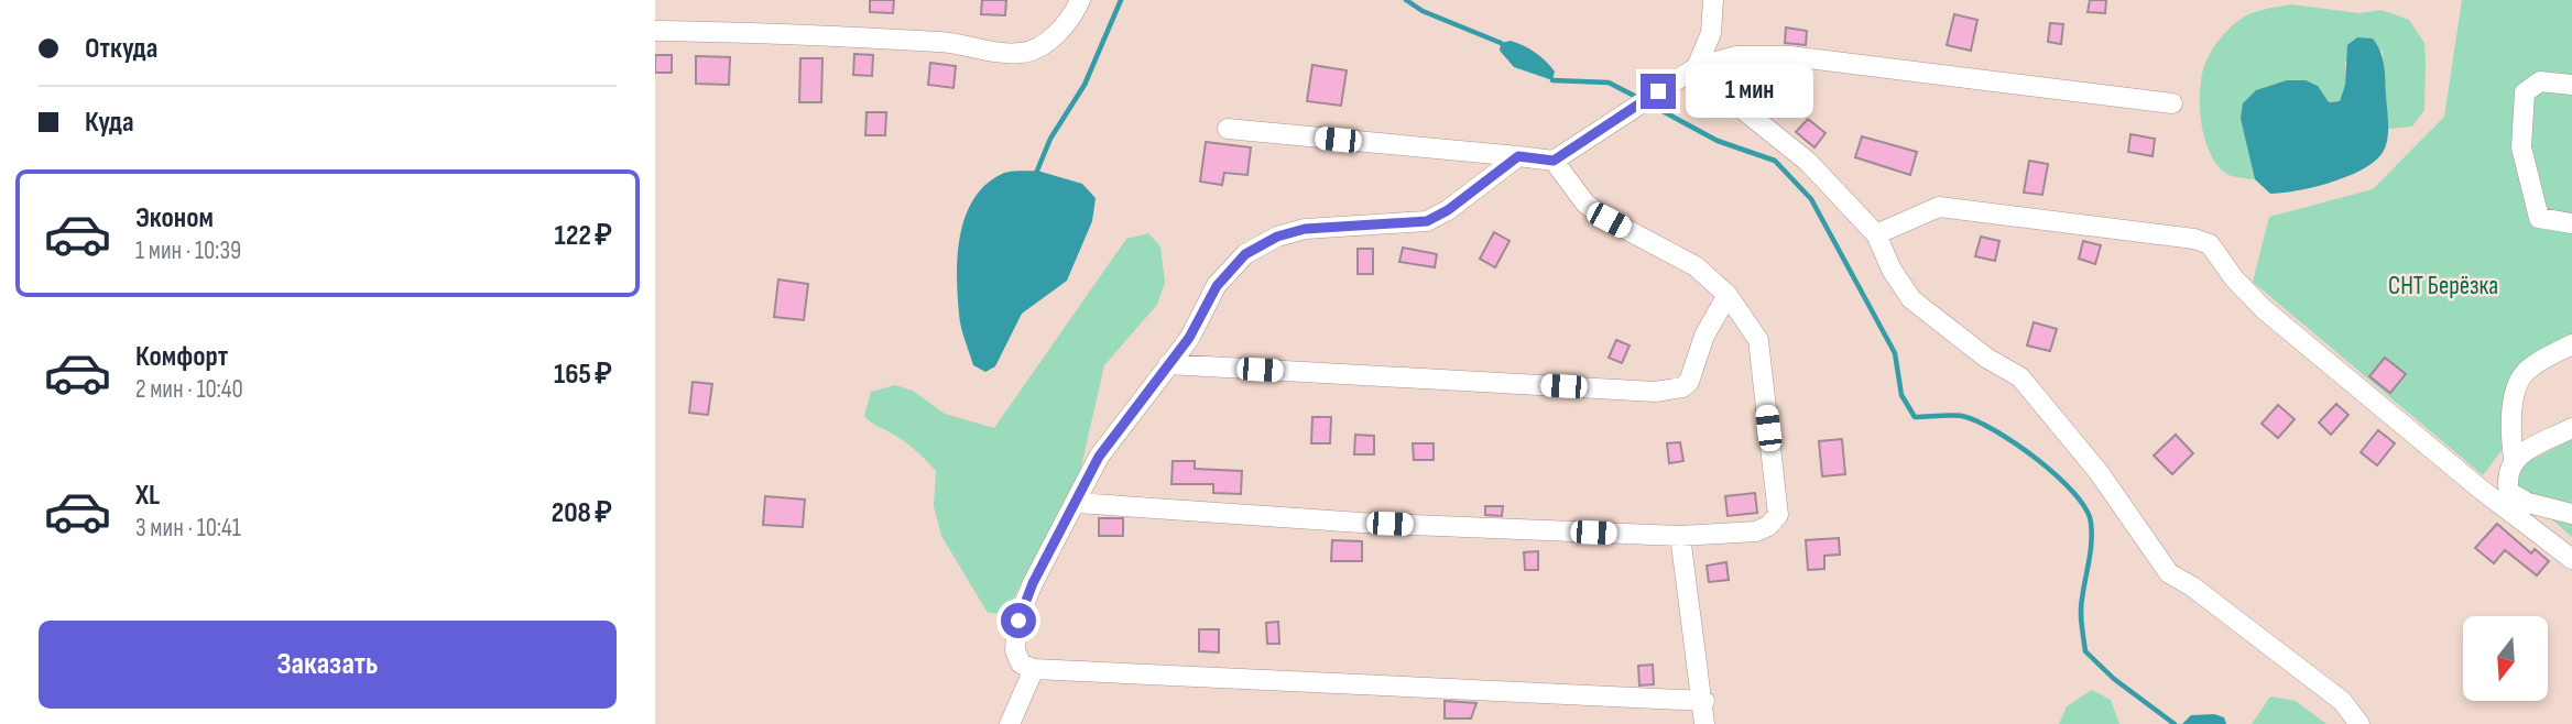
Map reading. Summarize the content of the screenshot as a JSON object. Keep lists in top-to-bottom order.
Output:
{
  "parks": ["СНТ Берёзка"],
  "north": "bottom",
  "page": {
    "banner": ["Откуда", "Куда"],
    "bubble": "1 мин",
    "list": [
      {
        "name": "Эконом",
        "note": "1 мин · 10:39",
        "value": "122 ₽"
      },
      {
        "name": "Комфорт",
        "note": "2 мин · 10:40",
        "value": "165 ₽"
      },
      {
        "name": "XL",
        "note": "3 мин · 10:41",
        "value": "208 ₽"
      }
    ],
    "buttons": "Заказать"
  }
}
